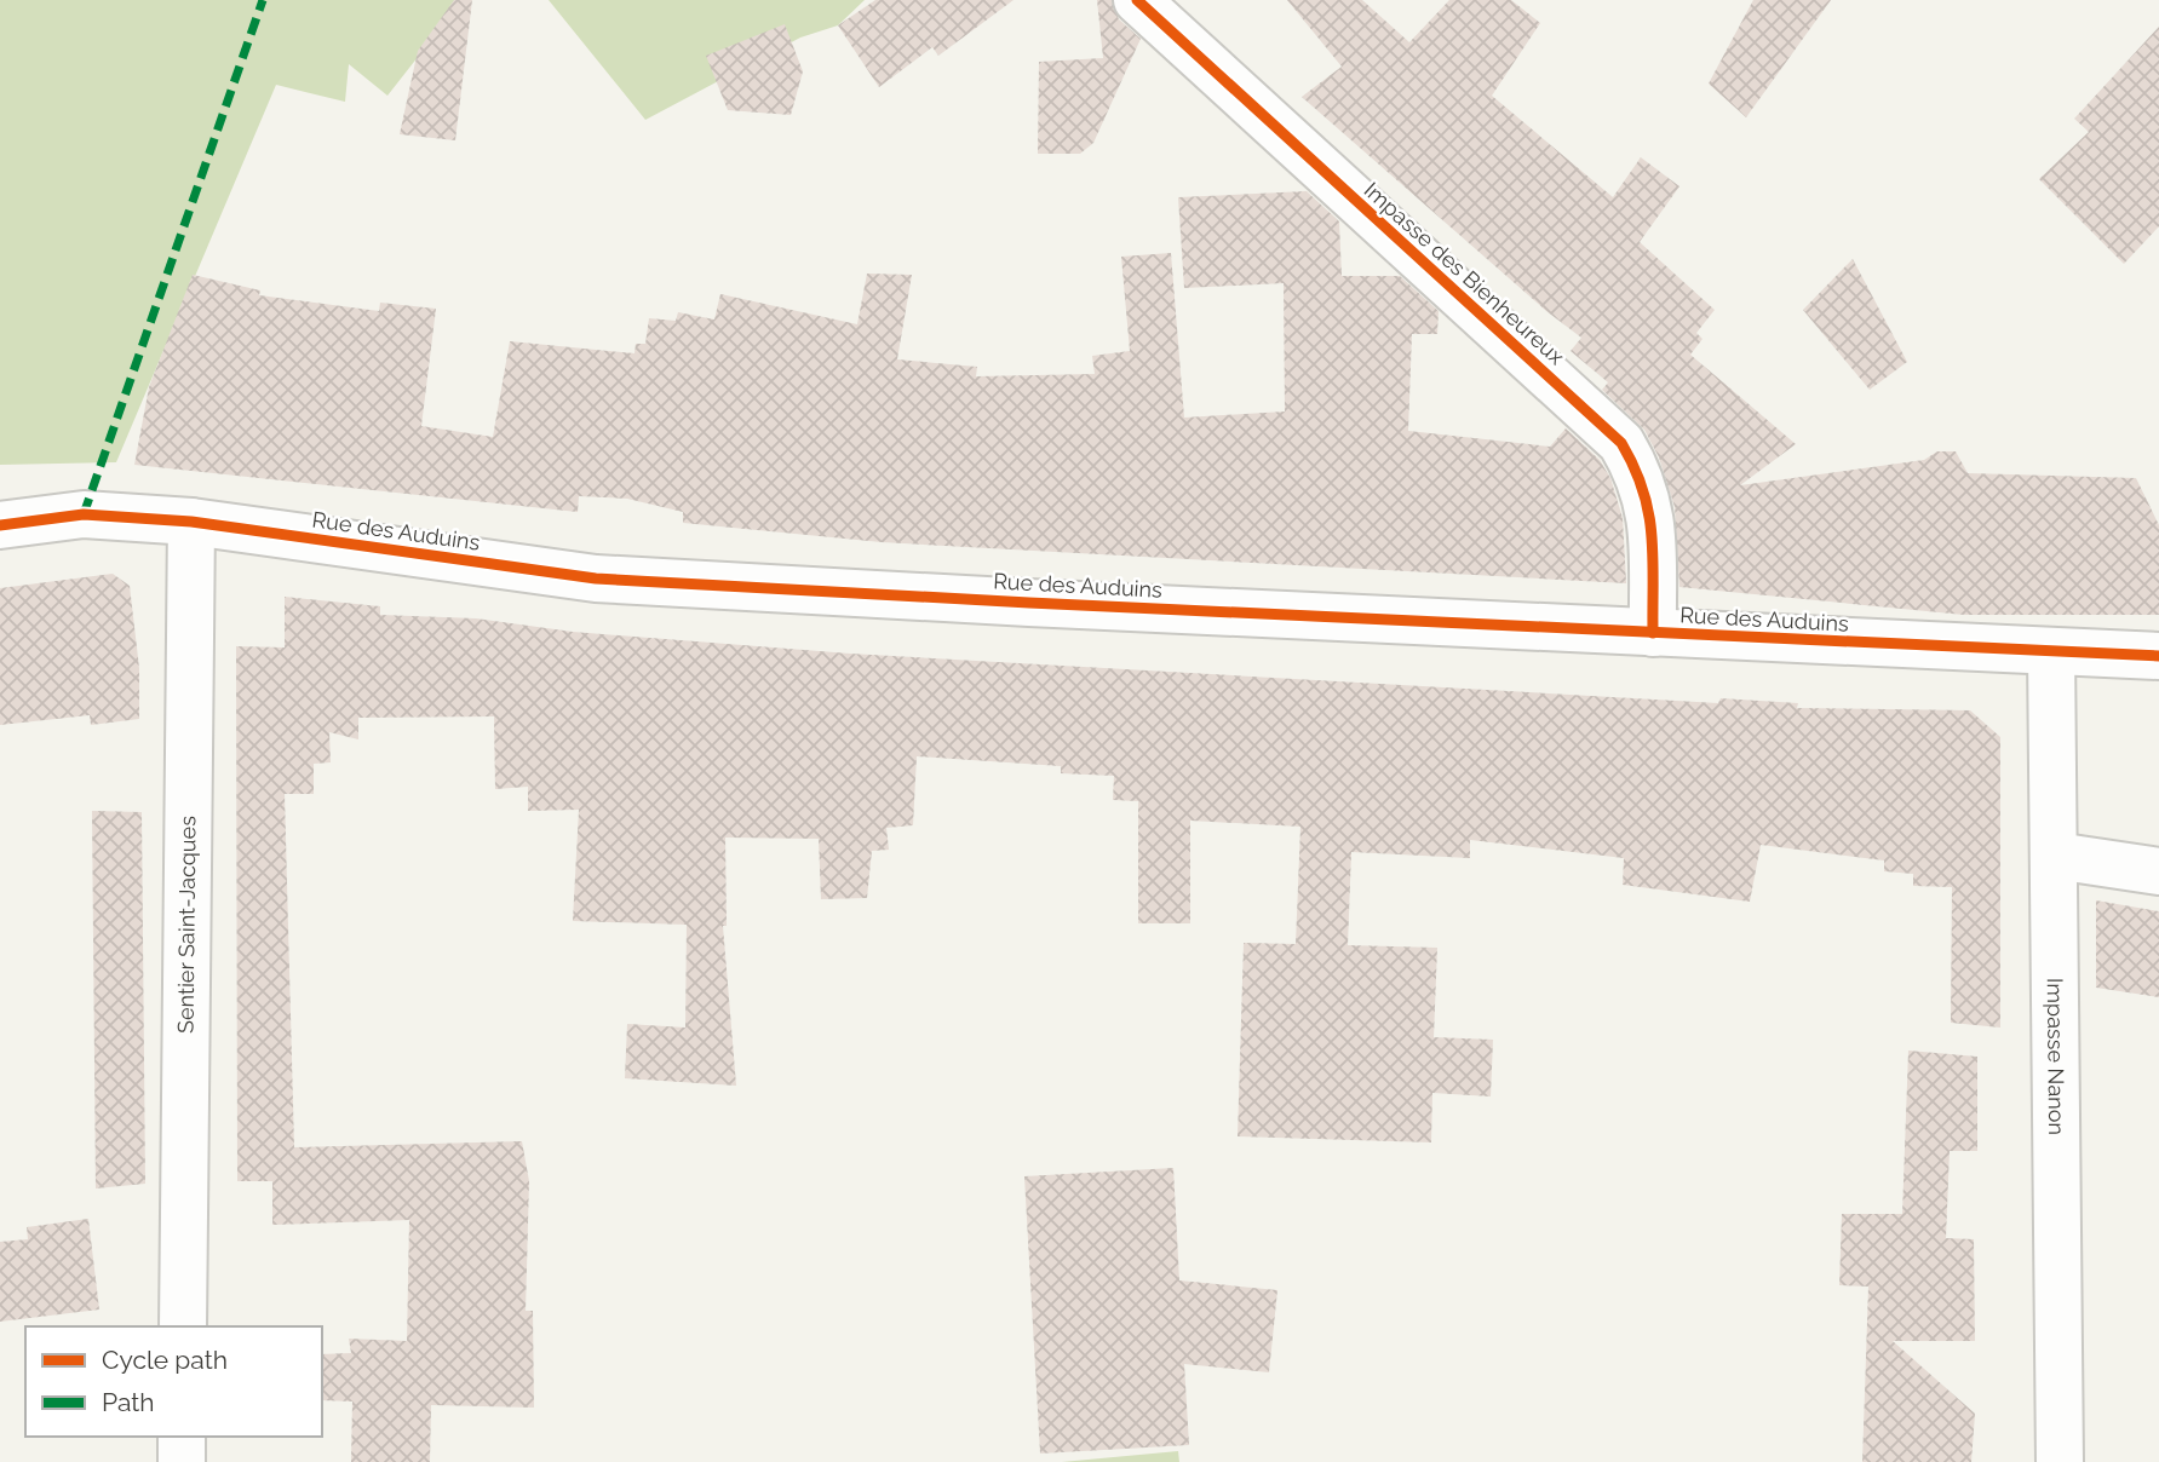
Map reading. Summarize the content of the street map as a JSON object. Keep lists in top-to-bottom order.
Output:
{
  "streets": {
    "street": [
      "Impasse des Bienheureux",
      "Rue des Auduins",
      "Sentier Saint-Jacques",
      "Impasse Nanon"
    ]
  },
  "crossings": [
    ["Impasse des Bienheureux", "Rue des Auduins"],
    ["Rue des Auduins", "Sentier Saint-Jacques"],
    ["Rue des Auduins", "Impasse Nanon"]
  ],
  "legend": ["Cycle path", "Path"]
}
